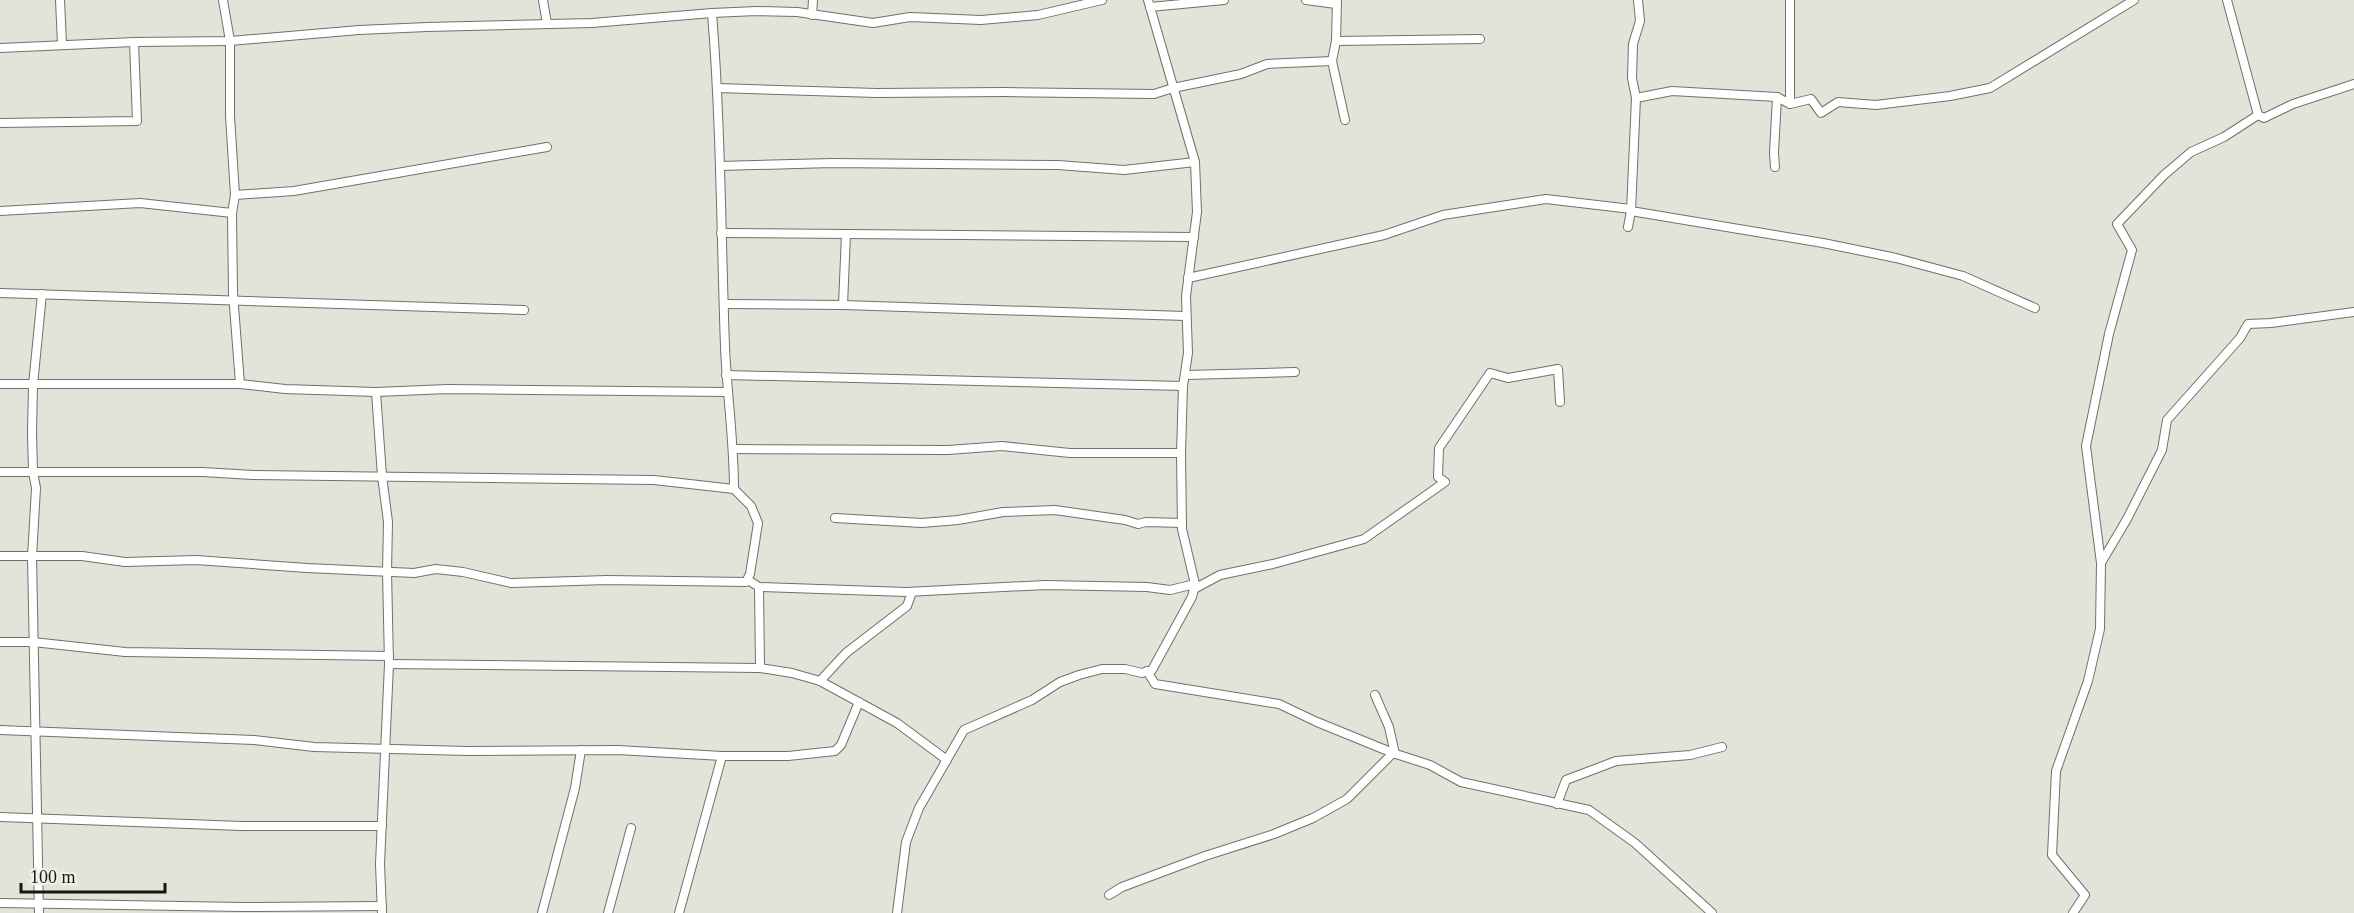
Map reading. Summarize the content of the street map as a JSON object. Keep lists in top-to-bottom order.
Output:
{
  "scale_bar": "100 m"
}
